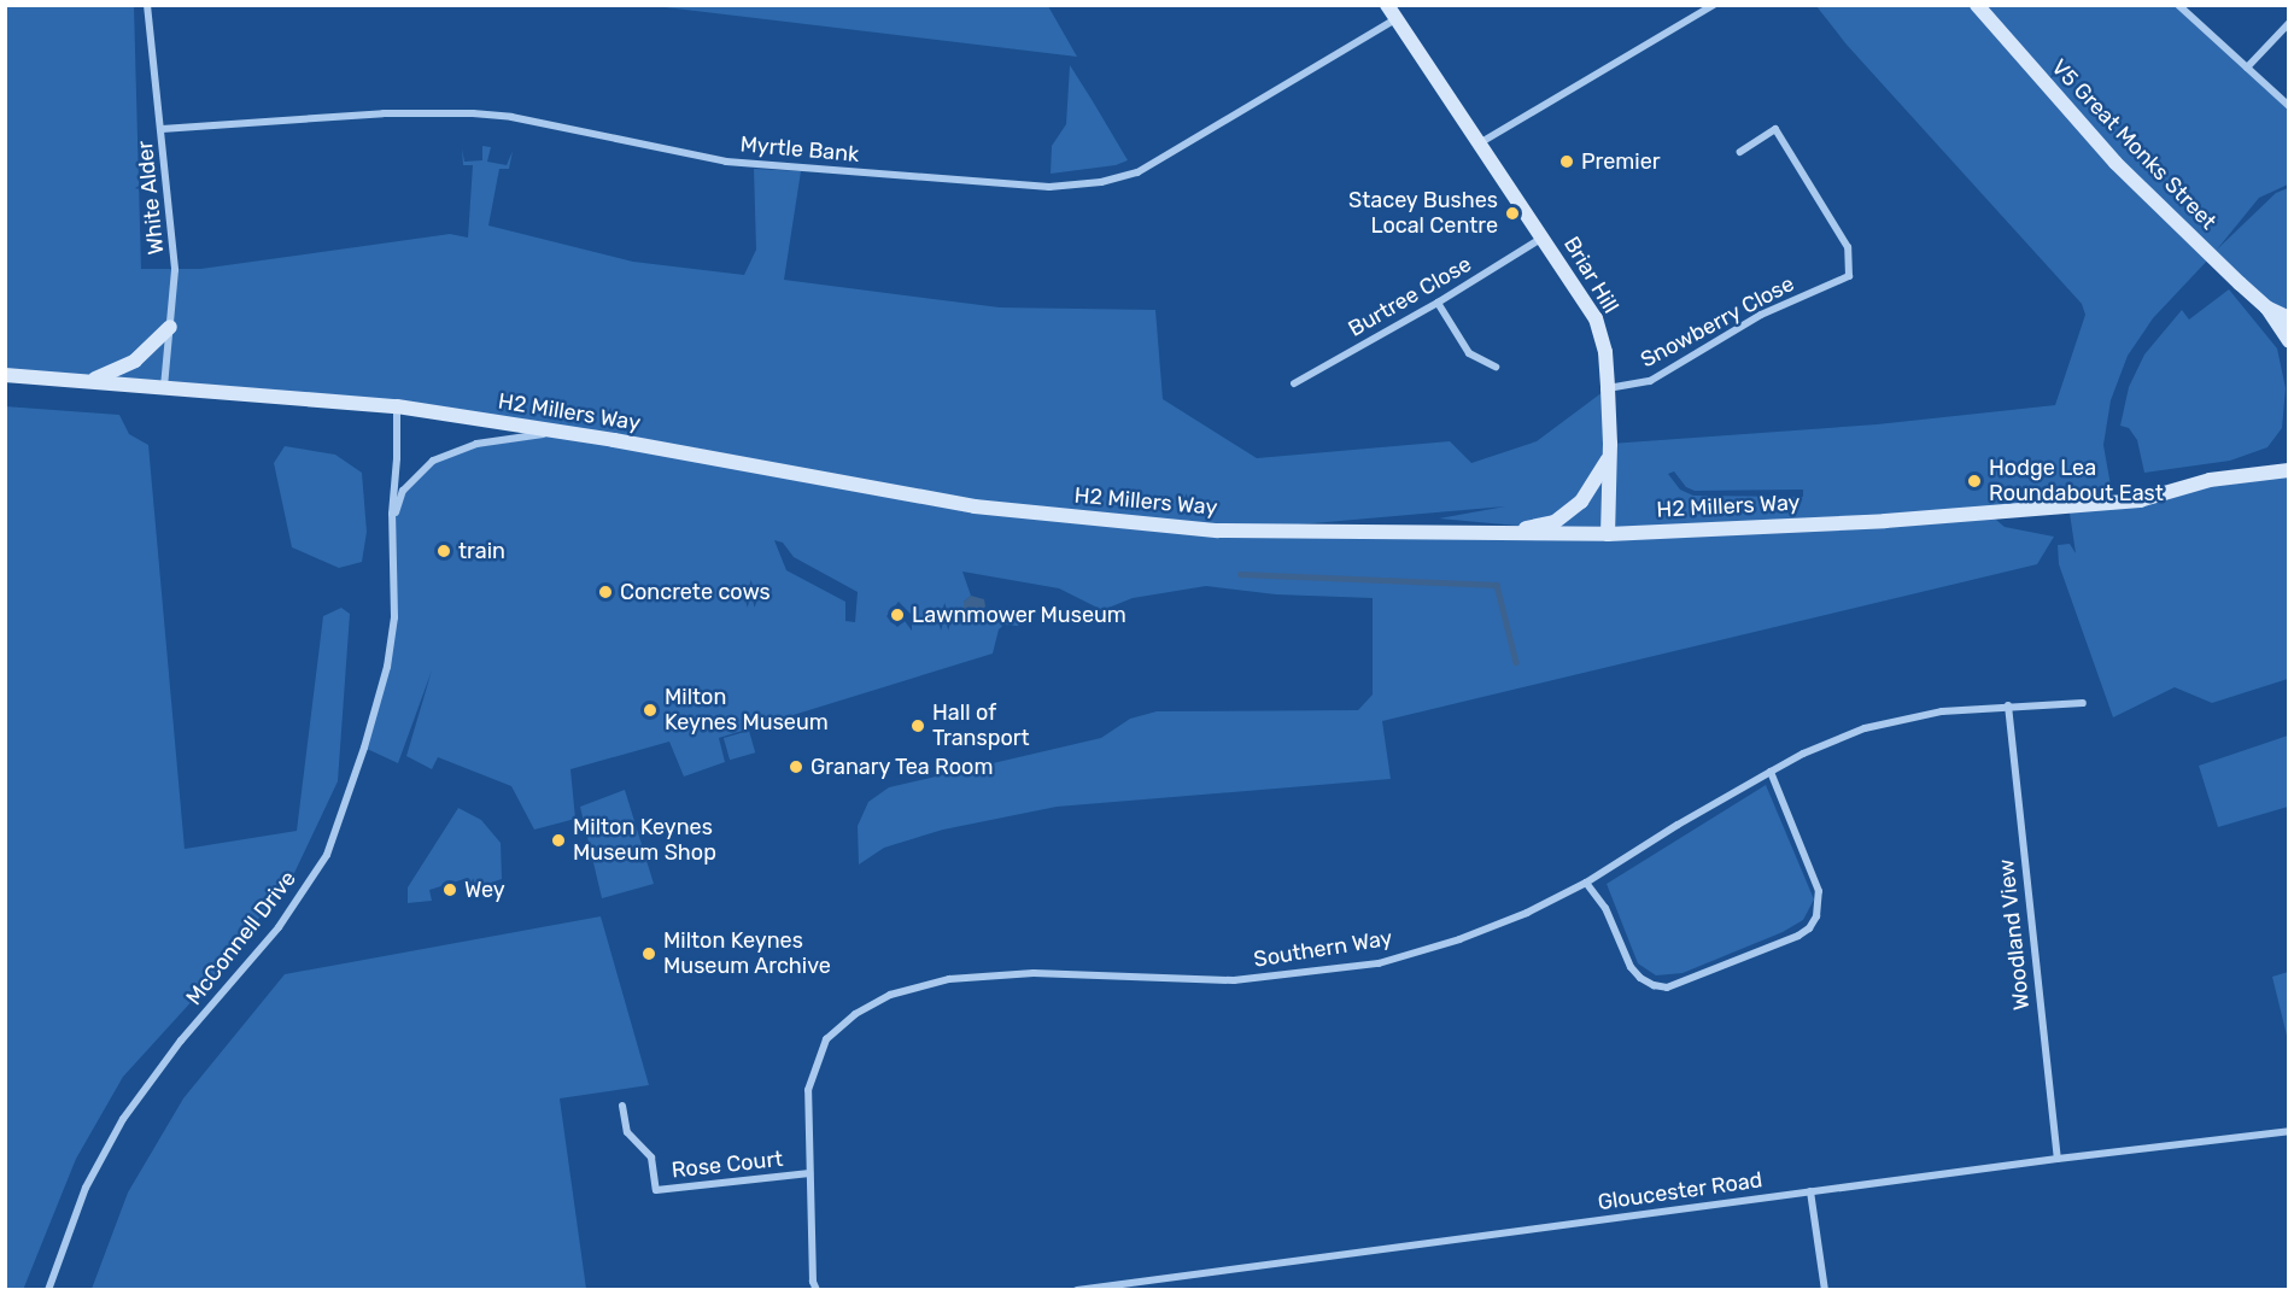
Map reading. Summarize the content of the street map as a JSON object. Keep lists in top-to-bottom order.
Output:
{
  "streets": {
    "street": [
      "V5 Great Monks Street",
      "Myrtle Bank",
      "White Alder",
      "Briar Hill",
      "Burtree Close",
      "Snowberry Close",
      "H2 Millers Way",
      "Woodland View",
      "McConnell Drive",
      "Southern Way",
      "Rose Court",
      "Gloucester Road"
    ]
  },
  "crossings": [
    ["Myrtle Bank", "White Alder"],
    ["Myrtle Bank", "Briar Hill"],
    ["White Alder", "H2 Millers Way"],
    ["Briar Hill", "Burtree Close"],
    ["Briar Hill", "Snowberry Close"],
    ["Briar Hill", "H2 Millers Way"],
    ["H2 Millers Way", "McConnell Drive"],
    ["Woodland View", "Southern Way"],
    ["Woodland View", "Gloucester Road"],
    ["Southern Way", "Rose Court"]
  ],
  "places": [
    "Premier",
    "Stacey Bushes Local Centre",
    "Hodge Lea Roundabout East",
    "train",
    "Concrete cows",
    "Lawnmower Museum",
    "Milton Keynes Museum",
    "Hall of Transport",
    "Granary Tea Room",
    "Milton Keynes Museum Shop",
    "Wey",
    "Milton Keynes Museum Archive"
  ]
}
